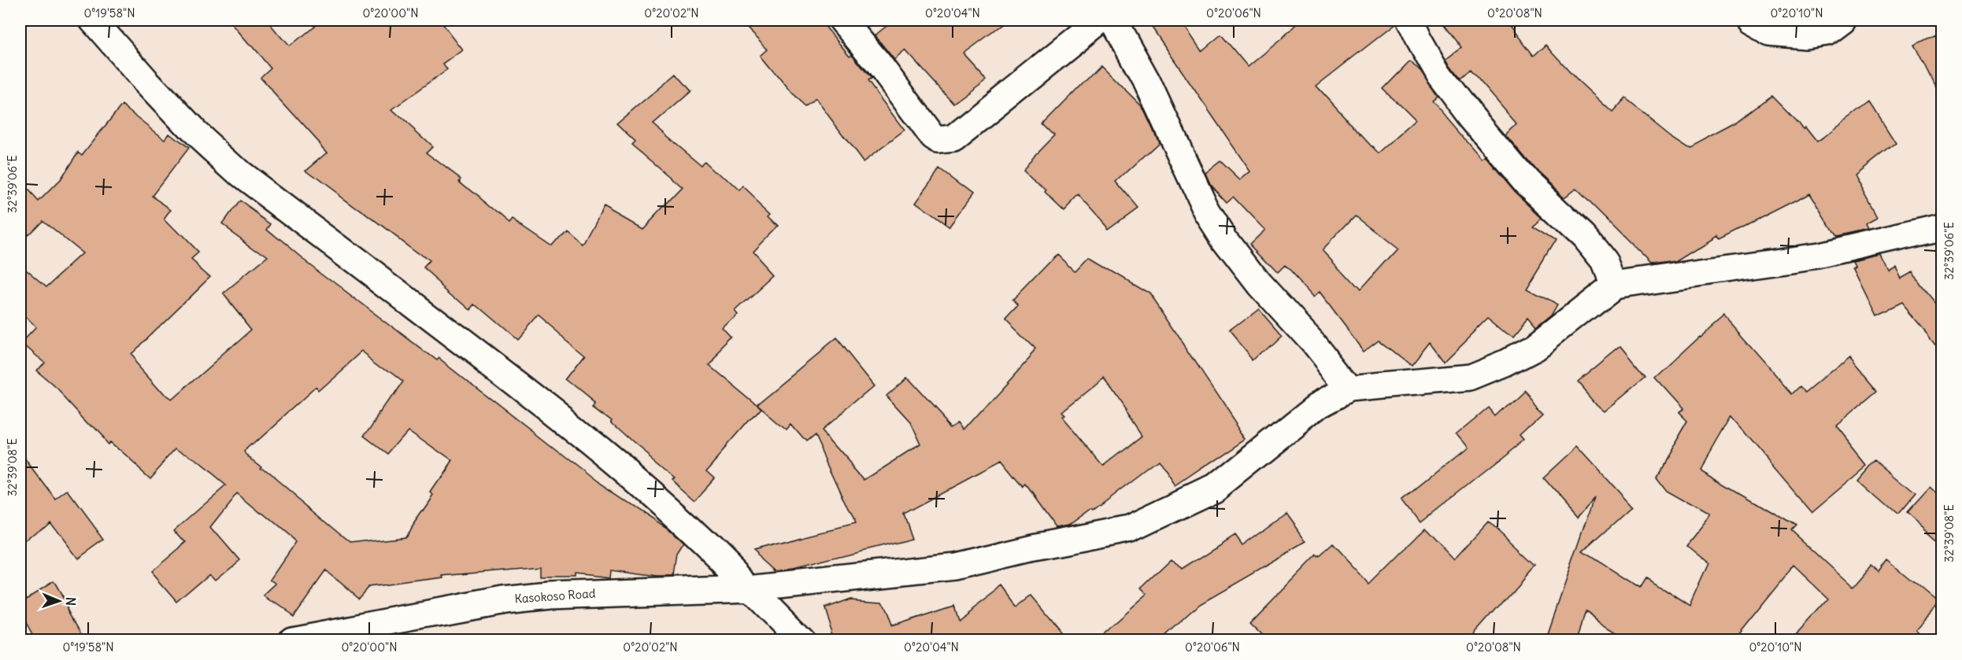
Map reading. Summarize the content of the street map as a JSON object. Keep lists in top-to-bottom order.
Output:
{
  "streets": {
    "street": ["Kasokoso Road"]
  },
  "north": "right",
  "coordinates": [
    "0°19'58\"N",
    "0°20'00\"N",
    "0°20'02\"N",
    "0°20'04\"N",
    "0°20'06\"N",
    "0°20'08\"N",
    "0°20'10\"N",
    "32°39'06\"E",
    "32°39'08\"E"
  ]
}
